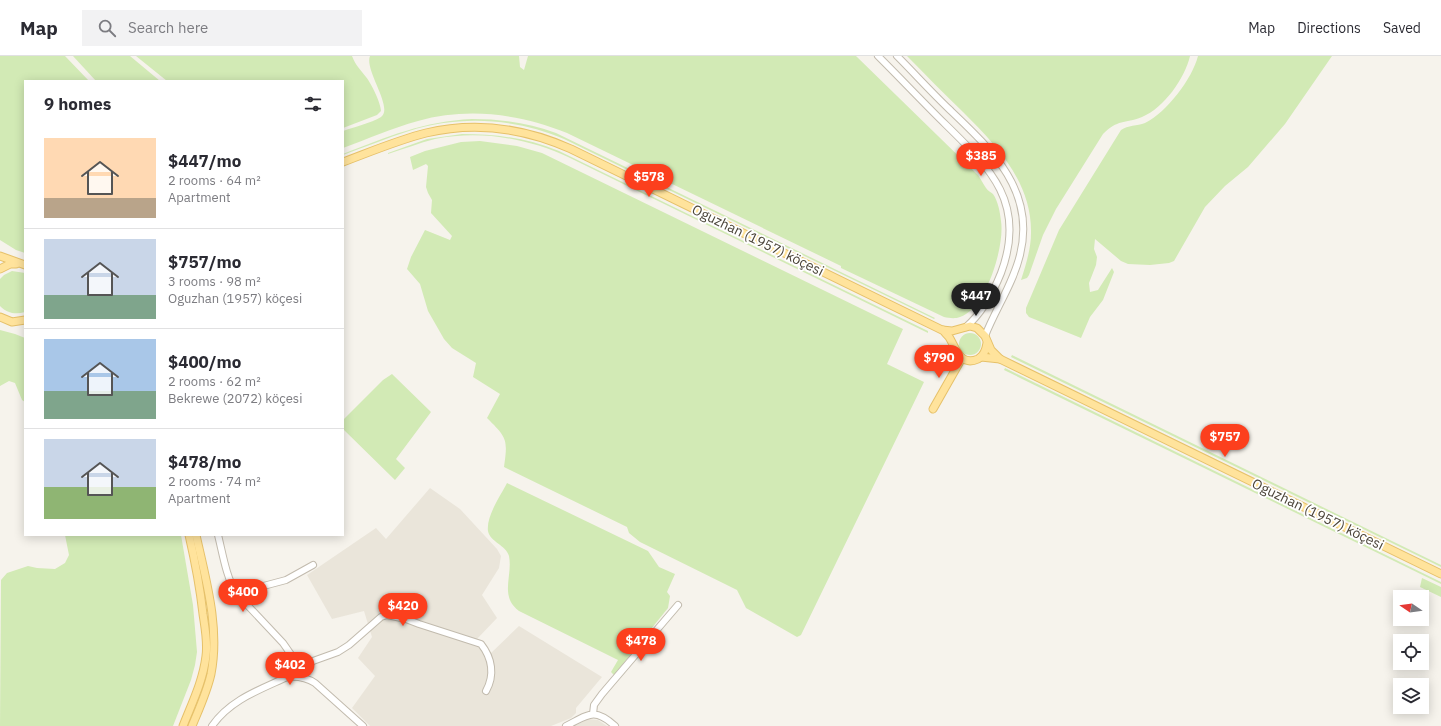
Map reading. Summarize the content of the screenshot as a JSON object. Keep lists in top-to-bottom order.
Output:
{
  "streets": {
    "main road": ["Oguzhan (1957) köçesi"]
  },
  "north": "left",
  "page": {
    "header": "Map",
    "search": "Search here",
    "nav": ["Map", "Directions", "Saved"],
    "heading": "9 homes",
    "list": [
      {
        "name": "$447/mo",
        "note": "2 rooms · 64 m² · Apartment"
      },
      {
        "name": "$757/mo",
        "note": "3 rooms · 98 m² · Oguzhan (1957) köçesi"
      },
      {
        "name": "$400/mo",
        "note": "2 rooms · 62 m² · Bekrewe (2072) köçesi"
      },
      {
        "name": "$478/mo",
        "note": "2 rooms · 74 m² · Apartment"
      }
    ],
    "price": [
      "$385",
      "$578",
      "$447",
      "$790",
      "$757",
      "$400",
      "$420",
      "$478",
      "$402"
    ]
  }
}
